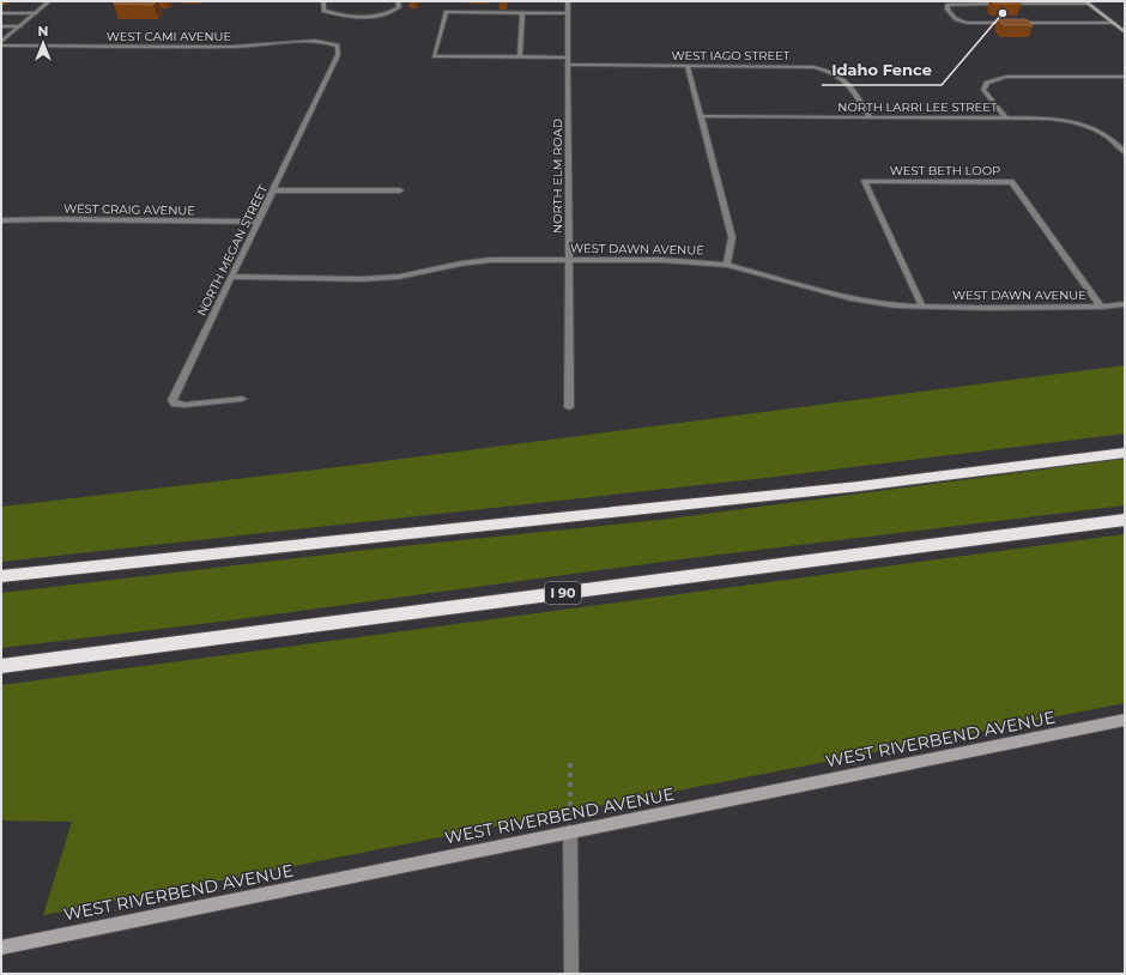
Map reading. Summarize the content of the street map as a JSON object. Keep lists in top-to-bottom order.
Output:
{
  "streets": {
    "highway": ["I 90"],
    "street": [
      "WEST CAMI AVENUE",
      "WEST IAGO STREET",
      "NORTH LARRI LEE STREET",
      "WEST BETH LOOP",
      "NORTH ELM ROAD",
      "WEST CRAIG AVENUE",
      "WEST DAWN AVENUE",
      "NORTH MEGAN STREET",
      "WEST RIVERBEND AVENUE"
    ]
  },
  "crossings": [
    ["WEST CAMI AVENUE", "NORTH MEGAN STREET"],
    ["WEST IAGO STREET", "NORTH LARRI LEE STREET"],
    ["WEST IAGO STREET", "NORTH ELM ROAD"],
    ["WEST BETH LOOP", "WEST DAWN AVENUE"],
    ["NORTH ELM ROAD", "WEST DAWN AVENUE"],
    ["WEST CRAIG AVENUE", "NORTH MEGAN STREET"],
    ["WEST DAWN AVENUE", "NORTH MEGAN STREET"]
  ],
  "places": ["Idaho Fence"],
  "north": "top"
}
